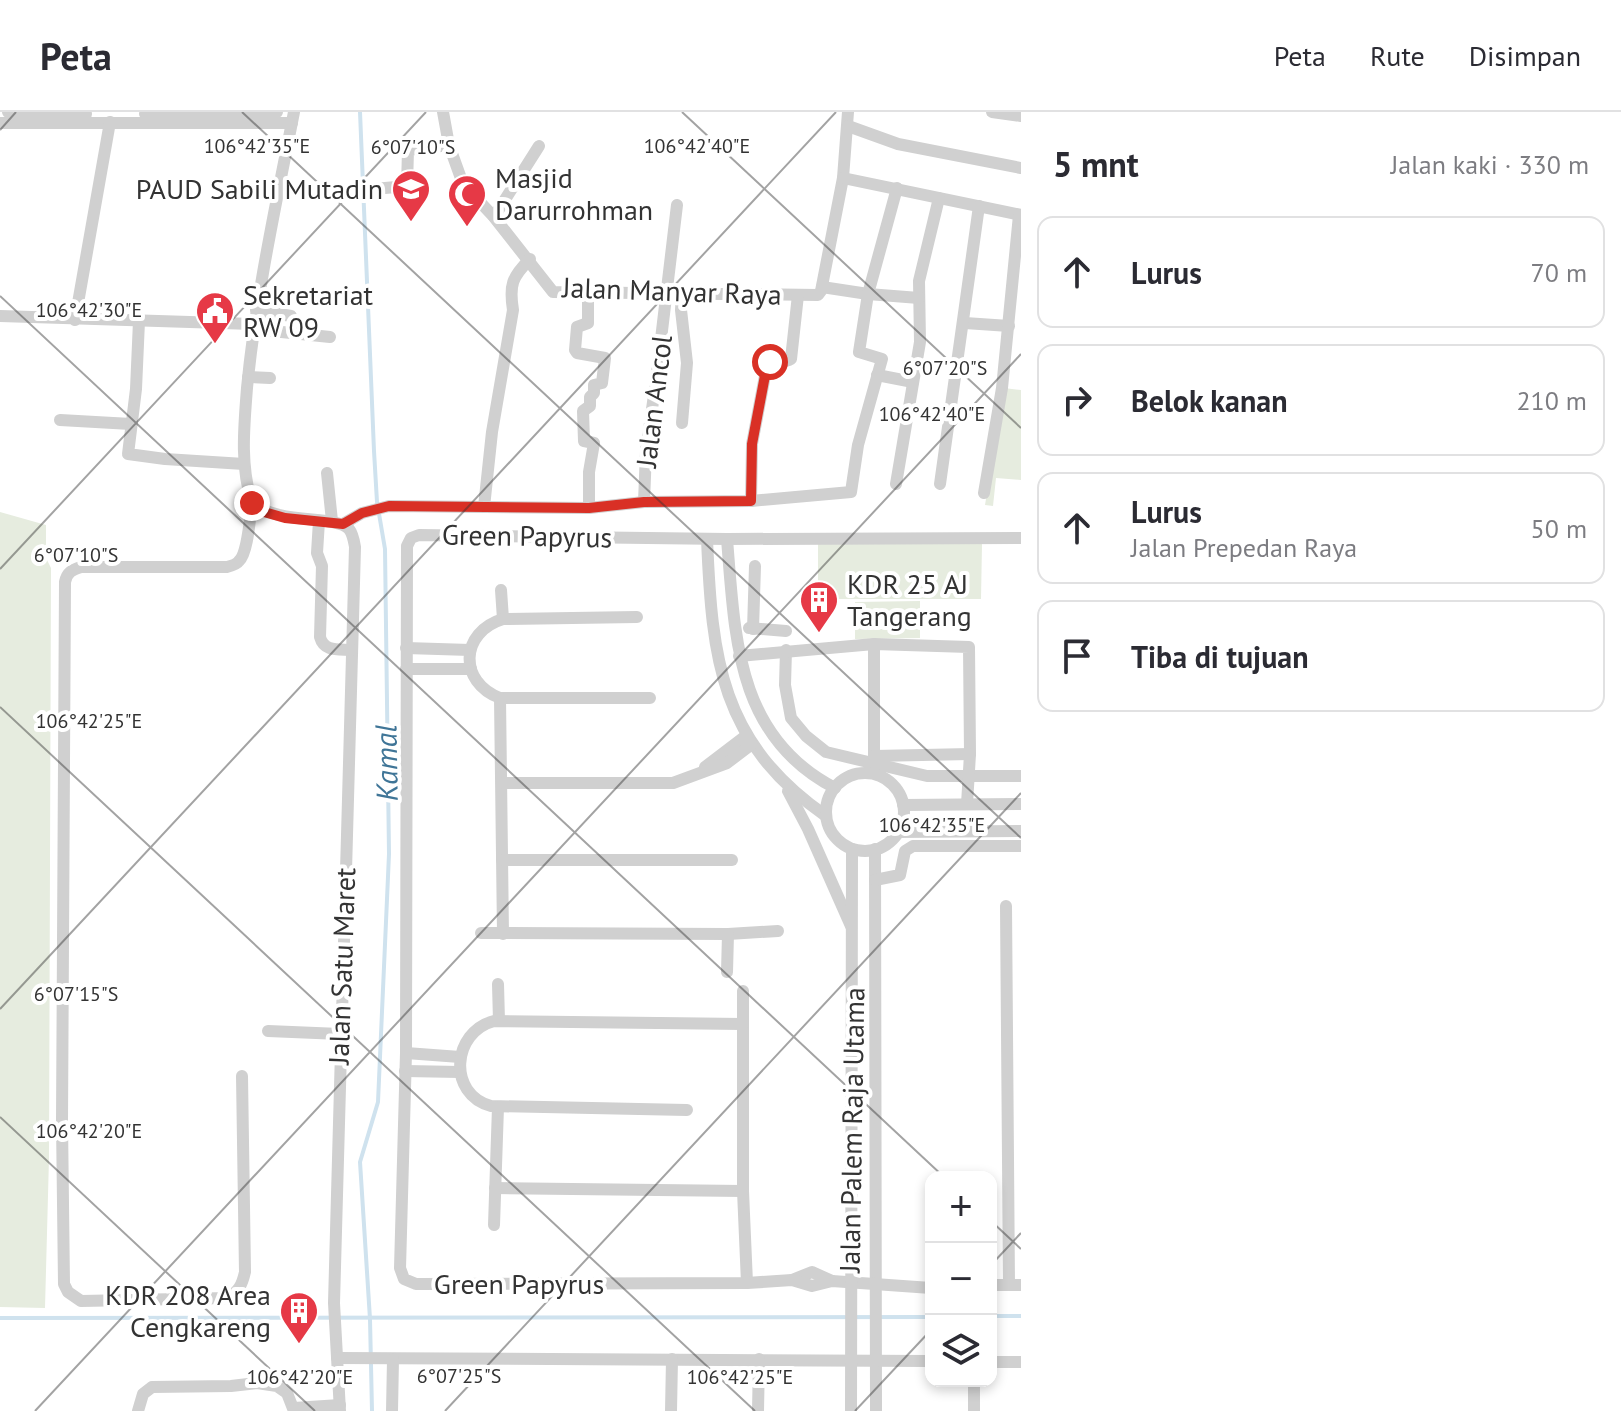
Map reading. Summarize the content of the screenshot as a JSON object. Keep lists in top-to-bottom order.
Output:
{
  "streets": {
    "street": [
      "Jalan Manyar Raya",
      "Jalan Ancol",
      "Green Papyrus",
      "Jalan Satu Maret",
      "Jalan Palem Raja Utama"
    ]
  },
  "crossings": [
    ["Jalan Manyar Raya", "Jalan Ancol"],
    ["Green Papyrus", "Jalan Palem Raja Utama"]
  ],
  "water": ["Kamal"],
  "places": {
    "school or university": ["PAUD Sabili Mutadin"],
    "mosque": ["Masjid Darurrohman"],
    "public building": ["Sekretariat RW 09"],
    "building": ["KDR 25 AJ Tangerang", "KDR 208 Area Cengkareng"]
  },
  "page": {
    "header": "Peta",
    "nav": ["Peta", "Rute", "Disimpan"],
    "heading": ["5 mnt", "Jalan kaki · 330 m"],
    "list": [
      ["Lurus", "70 m"],
      ["Belok kanan", "210 m"],
      ["Lurus", "Jalan Prepedan Raya", "50 m"],
      "Tiba di tujuan"
    ],
    "map_buttons": ["+", "−"]
  },
  "coordinates": [
    "106°42'35\"E",
    "106°42'40\"E",
    "6°07'10\"S",
    "106°42'30\"E",
    "6°07'20\"S",
    "106°42'25\"E",
    "6°07'15\"S",
    "106°42'20\"E",
    "6°07'25\"S"
  ]
}
